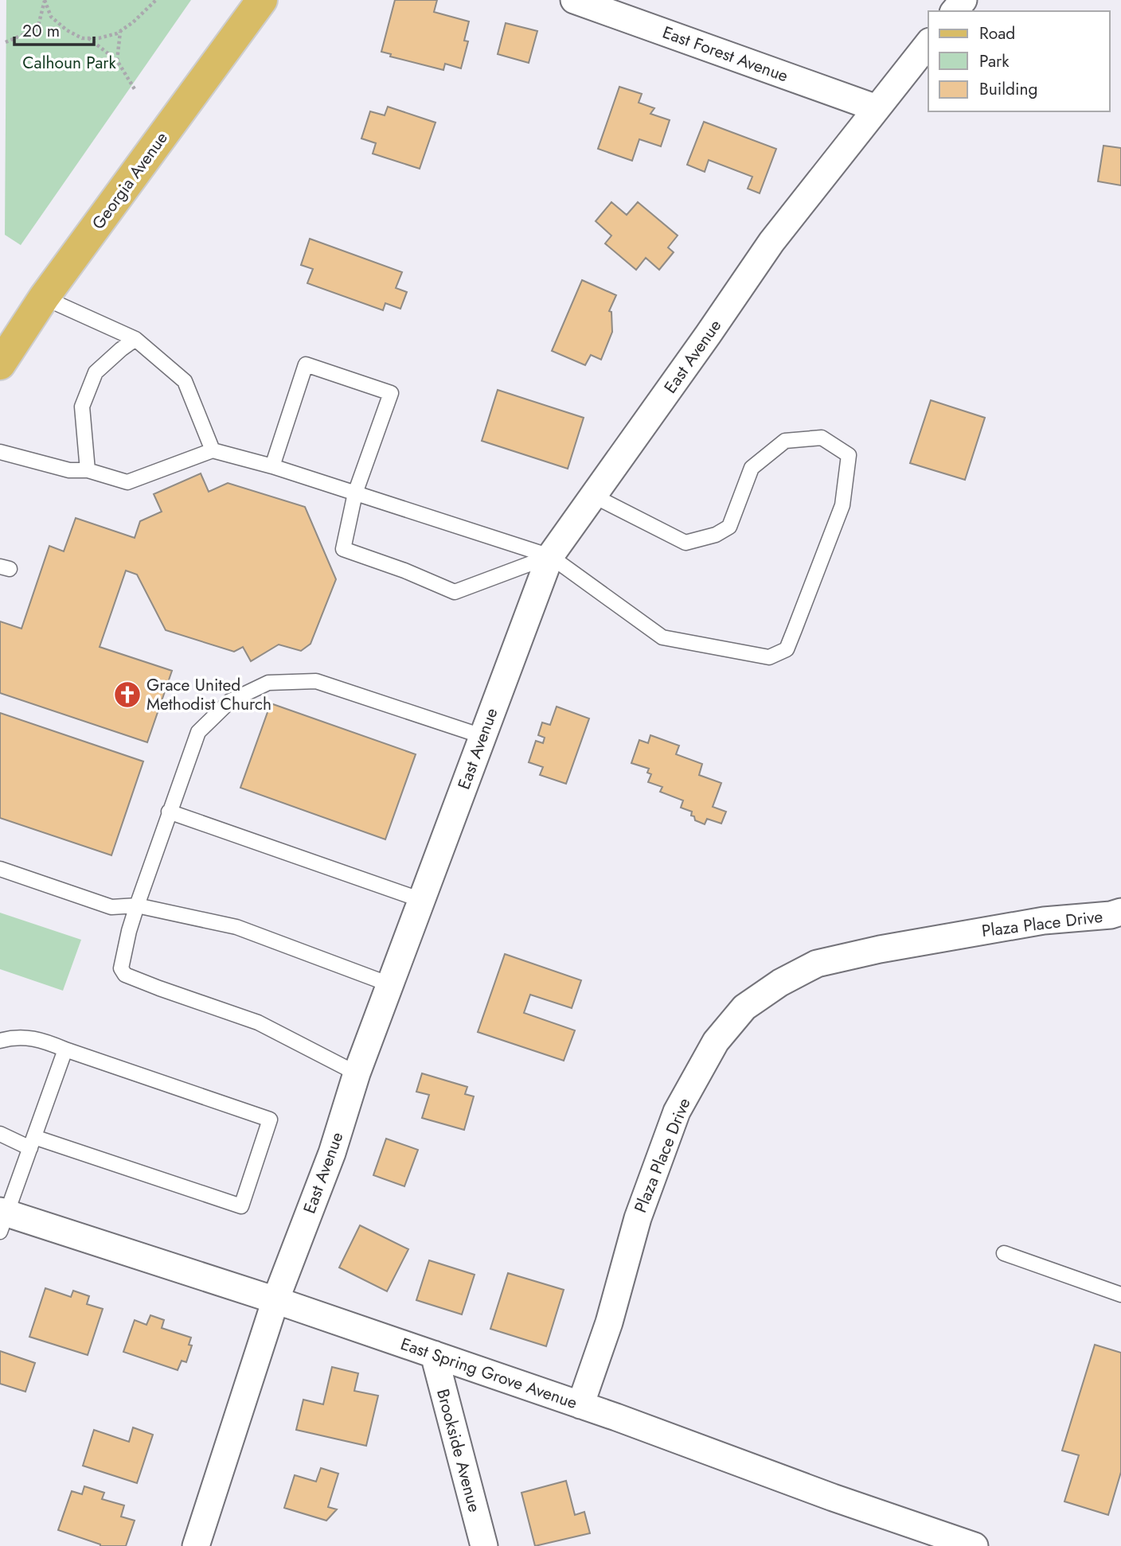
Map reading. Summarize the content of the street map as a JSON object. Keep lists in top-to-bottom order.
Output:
{
  "streets": {
    "main road": ["Georgia Avenue"],
    "street": [
      "East Forest Avenue",
      "East Avenue",
      "Plaza Place Drive",
      "East Spring Grove Avenue",
      "Brookside Avenue"
    ]
  },
  "crossings": [
    ["East Forest Avenue", "East Avenue"],
    ["East Avenue", "East Spring Grove Avenue"],
    ["Plaza Place Drive", "East Spring Grove Avenue"],
    ["East Spring Grove Avenue", "Brookside Avenue"]
  ],
  "parks": ["Calhoun Park"],
  "places": {
    "church": ["Grace United Methodist Church"]
  },
  "legend": ["Road", "Park", "Building"],
  "scale_bar": "20 m"
}
